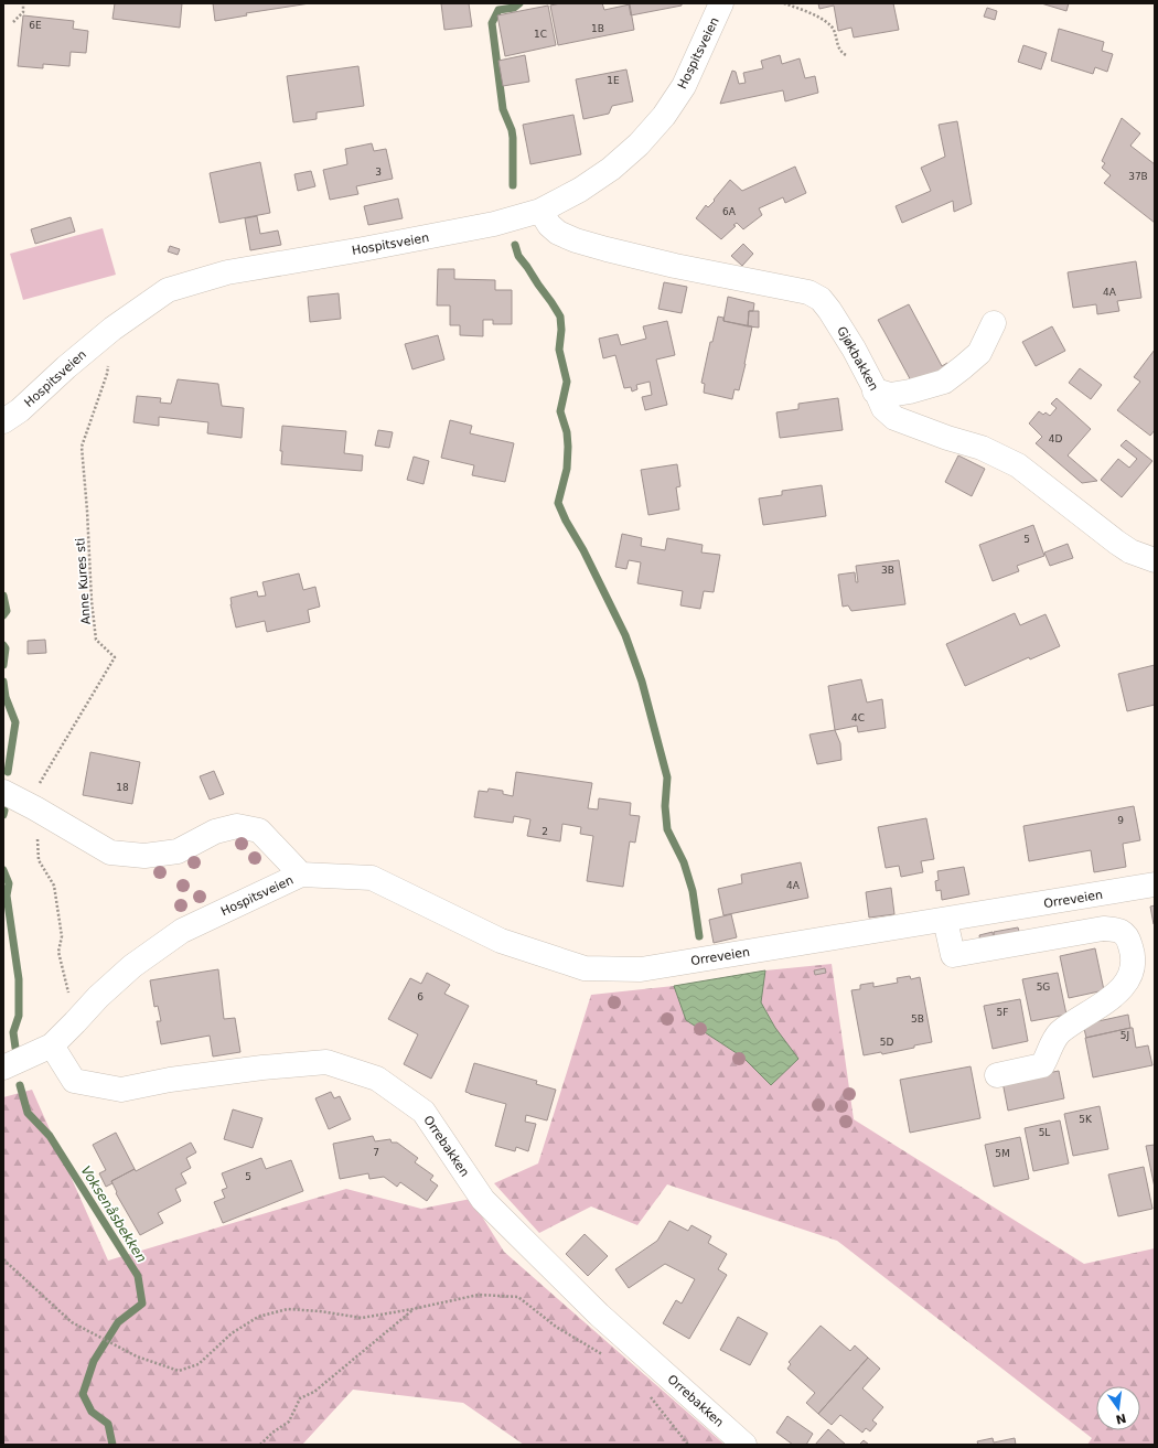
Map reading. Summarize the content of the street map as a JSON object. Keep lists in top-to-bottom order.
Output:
{
  "streets": {
    "street": [
      "Hospitsveien",
      "Gjøkbakken",
      "Orreveien",
      "Orrebakken"
    ],
    "path": ["Anne Kures sti"]
  },
  "crossings": [
    ["Hospitsveien", "Gjøkbakken"],
    ["Hospitsveien", "Anne Kures sti"],
    ["Hospitsveien", "Orreveien"],
    ["Hospitsveien", "Orrebakken"]
  ],
  "water": ["Voksenåsbekken"],
  "house_numbers": [
    "6E",
    "1B",
    "1C",
    "1E",
    "3",
    "37B",
    "6A",
    "4A",
    "4D",
    "5",
    "3B",
    "4C",
    "18",
    "9",
    "2",
    "4A",
    "5G",
    "6",
    "5F",
    "5B",
    "5J",
    "5D",
    "5K",
    "5L",
    "7",
    "5M",
    "5"
  ],
  "north": "bottom"
}
